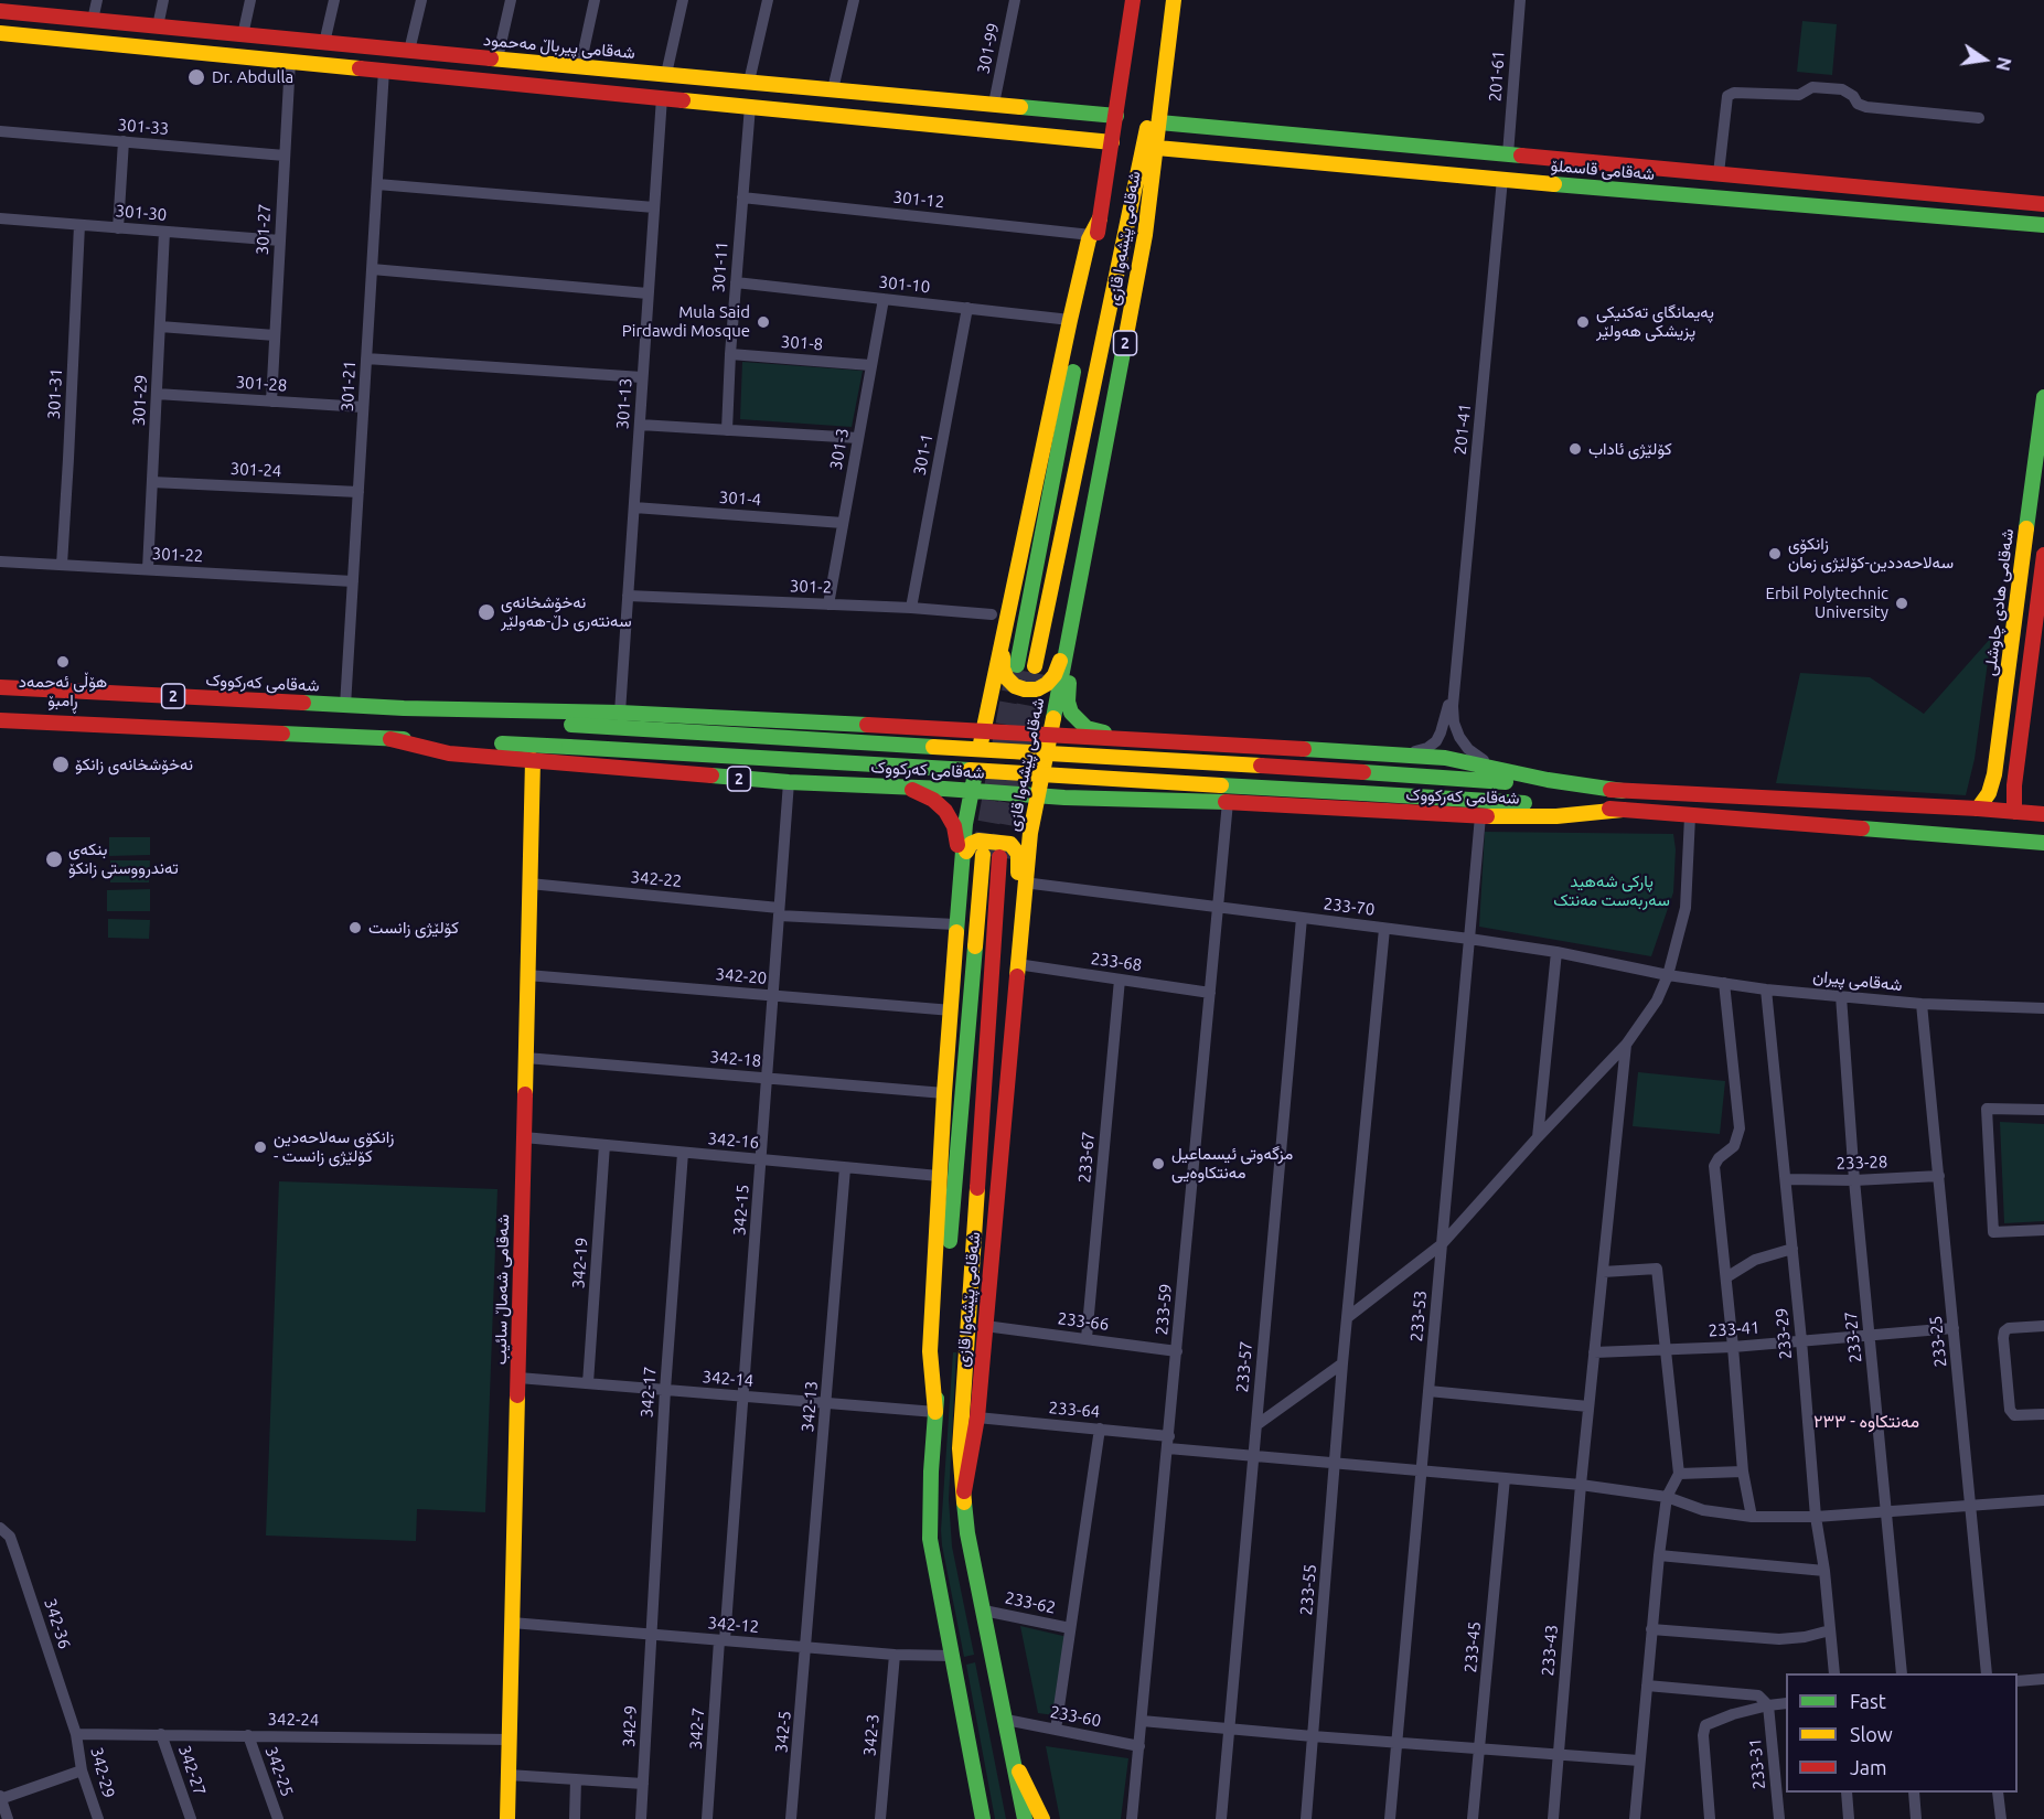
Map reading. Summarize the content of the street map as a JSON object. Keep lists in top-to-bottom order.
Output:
{
  "streets": {
    "main road": [
      "شەقامی پیرباڵ مەحمود",
      "شەقامی قاسملۆ",
      "شەقامی پێشەوا قازی",
      "2",
      "شەقامی هادی چاوشلی",
      "شەقامی کەرکووک",
      "شەقامی شەماڵ سائیب"
    ],
    "street": [
      "301-99",
      "201-61",
      "301-33",
      "301-12",
      "301-30",
      "301-27",
      "301-11",
      "301-10",
      "301-8",
      "301-28",
      "301-21",
      "301-31",
      "301-29",
      "301-13",
      "201-41",
      "301-3",
      "301-1",
      "301-24",
      "301-4",
      "301-22",
      "301-2",
      "342-22",
      "233-70",
      "233-68",
      "342-20",
      "شەقامی پیران",
      "342-18",
      "342-16",
      "233-67",
      "233-28",
      "342-15",
      "342-19",
      "233-59",
      "233-53",
      "233-66",
      "233-41",
      "233-29",
      "233-27",
      "233-25",
      "233-57",
      "342-14",
      "342-17",
      "342-13",
      "233-64",
      "233-55",
      "233-62",
      "342-36",
      "342-12",
      "233-45",
      "233-43",
      "233-60",
      "342-24",
      "342-9",
      "342-7",
      "342-5",
      "342-3",
      "233-31",
      "342-27",
      "342-25",
      "342-29"
    ]
  },
  "crossings": [
    ["شەقامی پیرباڵ مەحمود", "301-99"],
    ["شەقامی پیرباڵ مەحمود", "شەقامی پێشەوا قازی"],
    ["201-61", "شەقامی قاسملۆ"],
    ["301-33", "301-27"],
    ["شەقامی قاسملۆ", "شەقامی پێشەوا قازی"],
    ["شەقامی قاسملۆ", "201-41"],
    ["301-12", "شەقامی پێشەوا قازی"],
    ["301-12", "301-11"],
    ["301-30", "301-27"],
    ["301-30", "301-31"],
    ["301-30", "301-29"],
    ["301-27", "301-28"],
    ["شەقامی پێشەوا قازی", "301-10"],
    ["شەقامی پێشەوا قازی", "2"],
    ["شەقامی پێشەوا قازی", "شەقامی کەرکووک"],
    ["شەقامی پێشەوا قازی", "342-22"],
    ["شەقامی پێشەوا قازی", "233-70"],
    ["شەقامی پێشەوا قازی", "233-68"],
    ["شەقامی پێشەوا قازی", "342-20"],
    ["شەقامی پێشەوا قازی", "342-18"],
    ["شەقامی پێشەوا قازی", "342-16"],
    ["شەقامی پێشەوا قازی", "233-66"],
    ["شەقامی پێشەوا قازی", "342-14"],
    ["شەقامی پێشەوا قازی", "233-64"],
    ["شەقامی پێشەوا قازی", "233-62"],
    ["شەقامی پێشەوا قازی", "342-12"],
    ["شەقامی پێشەوا قازی", "233-60"],
    ["301-11", "301-10"],
    ["301-11", "301-8"],
    ["301-10", "301-3"],
    ["301-10", "301-1"],
    ["301-8", "301-3"],
    ["2", "شەقامی کەرکووک"],
    ["301-28", "301-21"],
    ["301-28", "301-29"],
    ["301-21", "301-24"],
    ["301-21", "301-22"],
    ["301-21", "شەقامی کەرکووک"],
    ["301-31", "301-22"],
    ["301-29", "301-24"],
    ["301-29", "301-22"],
    ["301-13", "301-4"],
    ["301-13", "301-2"],
    ["301-13", "شەقامی کەرکووک"],
    ["201-41", "شەقامی کەرکووک"],
    ["301-3", "301-4"],
    ["301-3", "301-2"],
    ["301-1", "301-2"],
    ["شەقامی هادی چاوشلی", "شەقامی کەرکووک"],
    ["شەقامی کەرکووک", "342-15"],
    ["شەقامی کەرکووک", "شەقامی شەماڵ سائیب"],
    ["شەقامی کەرکووک", "233-59"],
    ["شەقامی کەرکووک", "233-53"],
    ["342-22", "342-15"],
    ["342-22", "شەقامی شەماڵ سائیب"],
    ["233-70", "شەقامی پیران"],
    ["233-70", "233-59"],
    ["233-70", "233-53"],
    ["233-70", "233-57"],
    ["233-70", "233-55"],
    ["233-68", "233-67"],
    ["233-68", "233-59"],
    ["342-20", "342-15"],
    ["342-20", "شەقامی شەماڵ سائیب"],
    ["شەقامی پیران", "233-29"],
    ["شەقامی پیران", "233-27"],
    ["شەقامی پیران", "233-25"],
    ["342-18", "342-15"],
    ["342-18", "شەقامی شەماڵ سائیب"],
    ["342-16", "342-15"],
    ["342-16", "342-19"],
    ["342-16", "شەقامی شەماڵ سائیب"],
    ["342-16", "342-17"],
    ["342-16", "342-13"],
    ["233-67", "233-66"],
    ["233-28", "233-29"],
    ["233-28", "233-27"],
    ["233-28", "233-25"],
    ["342-15", "342-14"],
    ["342-15", "342-12"],
    ["342-15", "342-7"],
    ["342-19", "342-14"],
    ["شەقامی شەماڵ سائیب", "342-14"],
    ["شەقامی شەماڵ سائیب", "342-12"],
    ["شەقامی شەماڵ سائیب", "342-24"],
    ["233-59", "233-66"],
    ["233-59", "233-64"],
    ["233-59", "233-60"],
    ["233-53", "233-64"],
    ["233-41", "233-29"],
    ["233-41", "233-27"],
    ["233-41", "233-25"],
    ["233-41", "233-43"],
    ["233-29", "233-64"],
    ["233-27", "233-64"],
    ["233-25", "233-64"],
    ["233-57", "233-64"],
    ["342-14", "342-17"],
    ["342-14", "342-13"],
    ["342-17", "342-12"],
    ["342-17", "342-9"],
    ["342-13", "342-12"],
    ["342-13", "342-5"],
    ["233-64", "233-55"],
    ["233-64", "233-45"],
    ["233-64", "233-43"],
    ["342-36", "342-24"],
    ["342-36", "342-29"],
    ["342-12", "342-9"],
    ["342-12", "342-7"],
    ["342-12", "342-5"],
    ["342-12", "342-3"],
    ["342-24", "342-27"],
    ["342-24", "342-25"],
    ["342-24", "342-29"]
  ],
  "districts": ["مەنتکاوە - ٢٣٣"],
  "parks": ["پارکی شەهید سەربەست مەنتک"],
  "places": [
    "Dr. Abdulla",
    "Mula Said Pirdawdi Mosque",
    "پەیمانگای تەکنیکی پزیشکی هەولێر",
    "کۆلێژی ئاداب",
    "زانکۆی سەلاحەددین-کۆلێژی زمان",
    "Erbil Polytechnic University",
    "نەخۆشخانەی سەنتەری دڵ-هەولێر",
    "هۆڵی ئەحمەد ڕامبۆ",
    "نەخۆشخانەی زانکۆ",
    "بنکەی تەندرووستی زانکۆ",
    "کۆلێژی زانست",
    "زانکۆی سەلاحەدین - کۆلێژی زانست",
    "مزگەوتی ئیسماعیل مەنتکاوەیی"
  ],
  "legend": ["Fast", "Slow", "Jam"],
  "north": "right"
}
